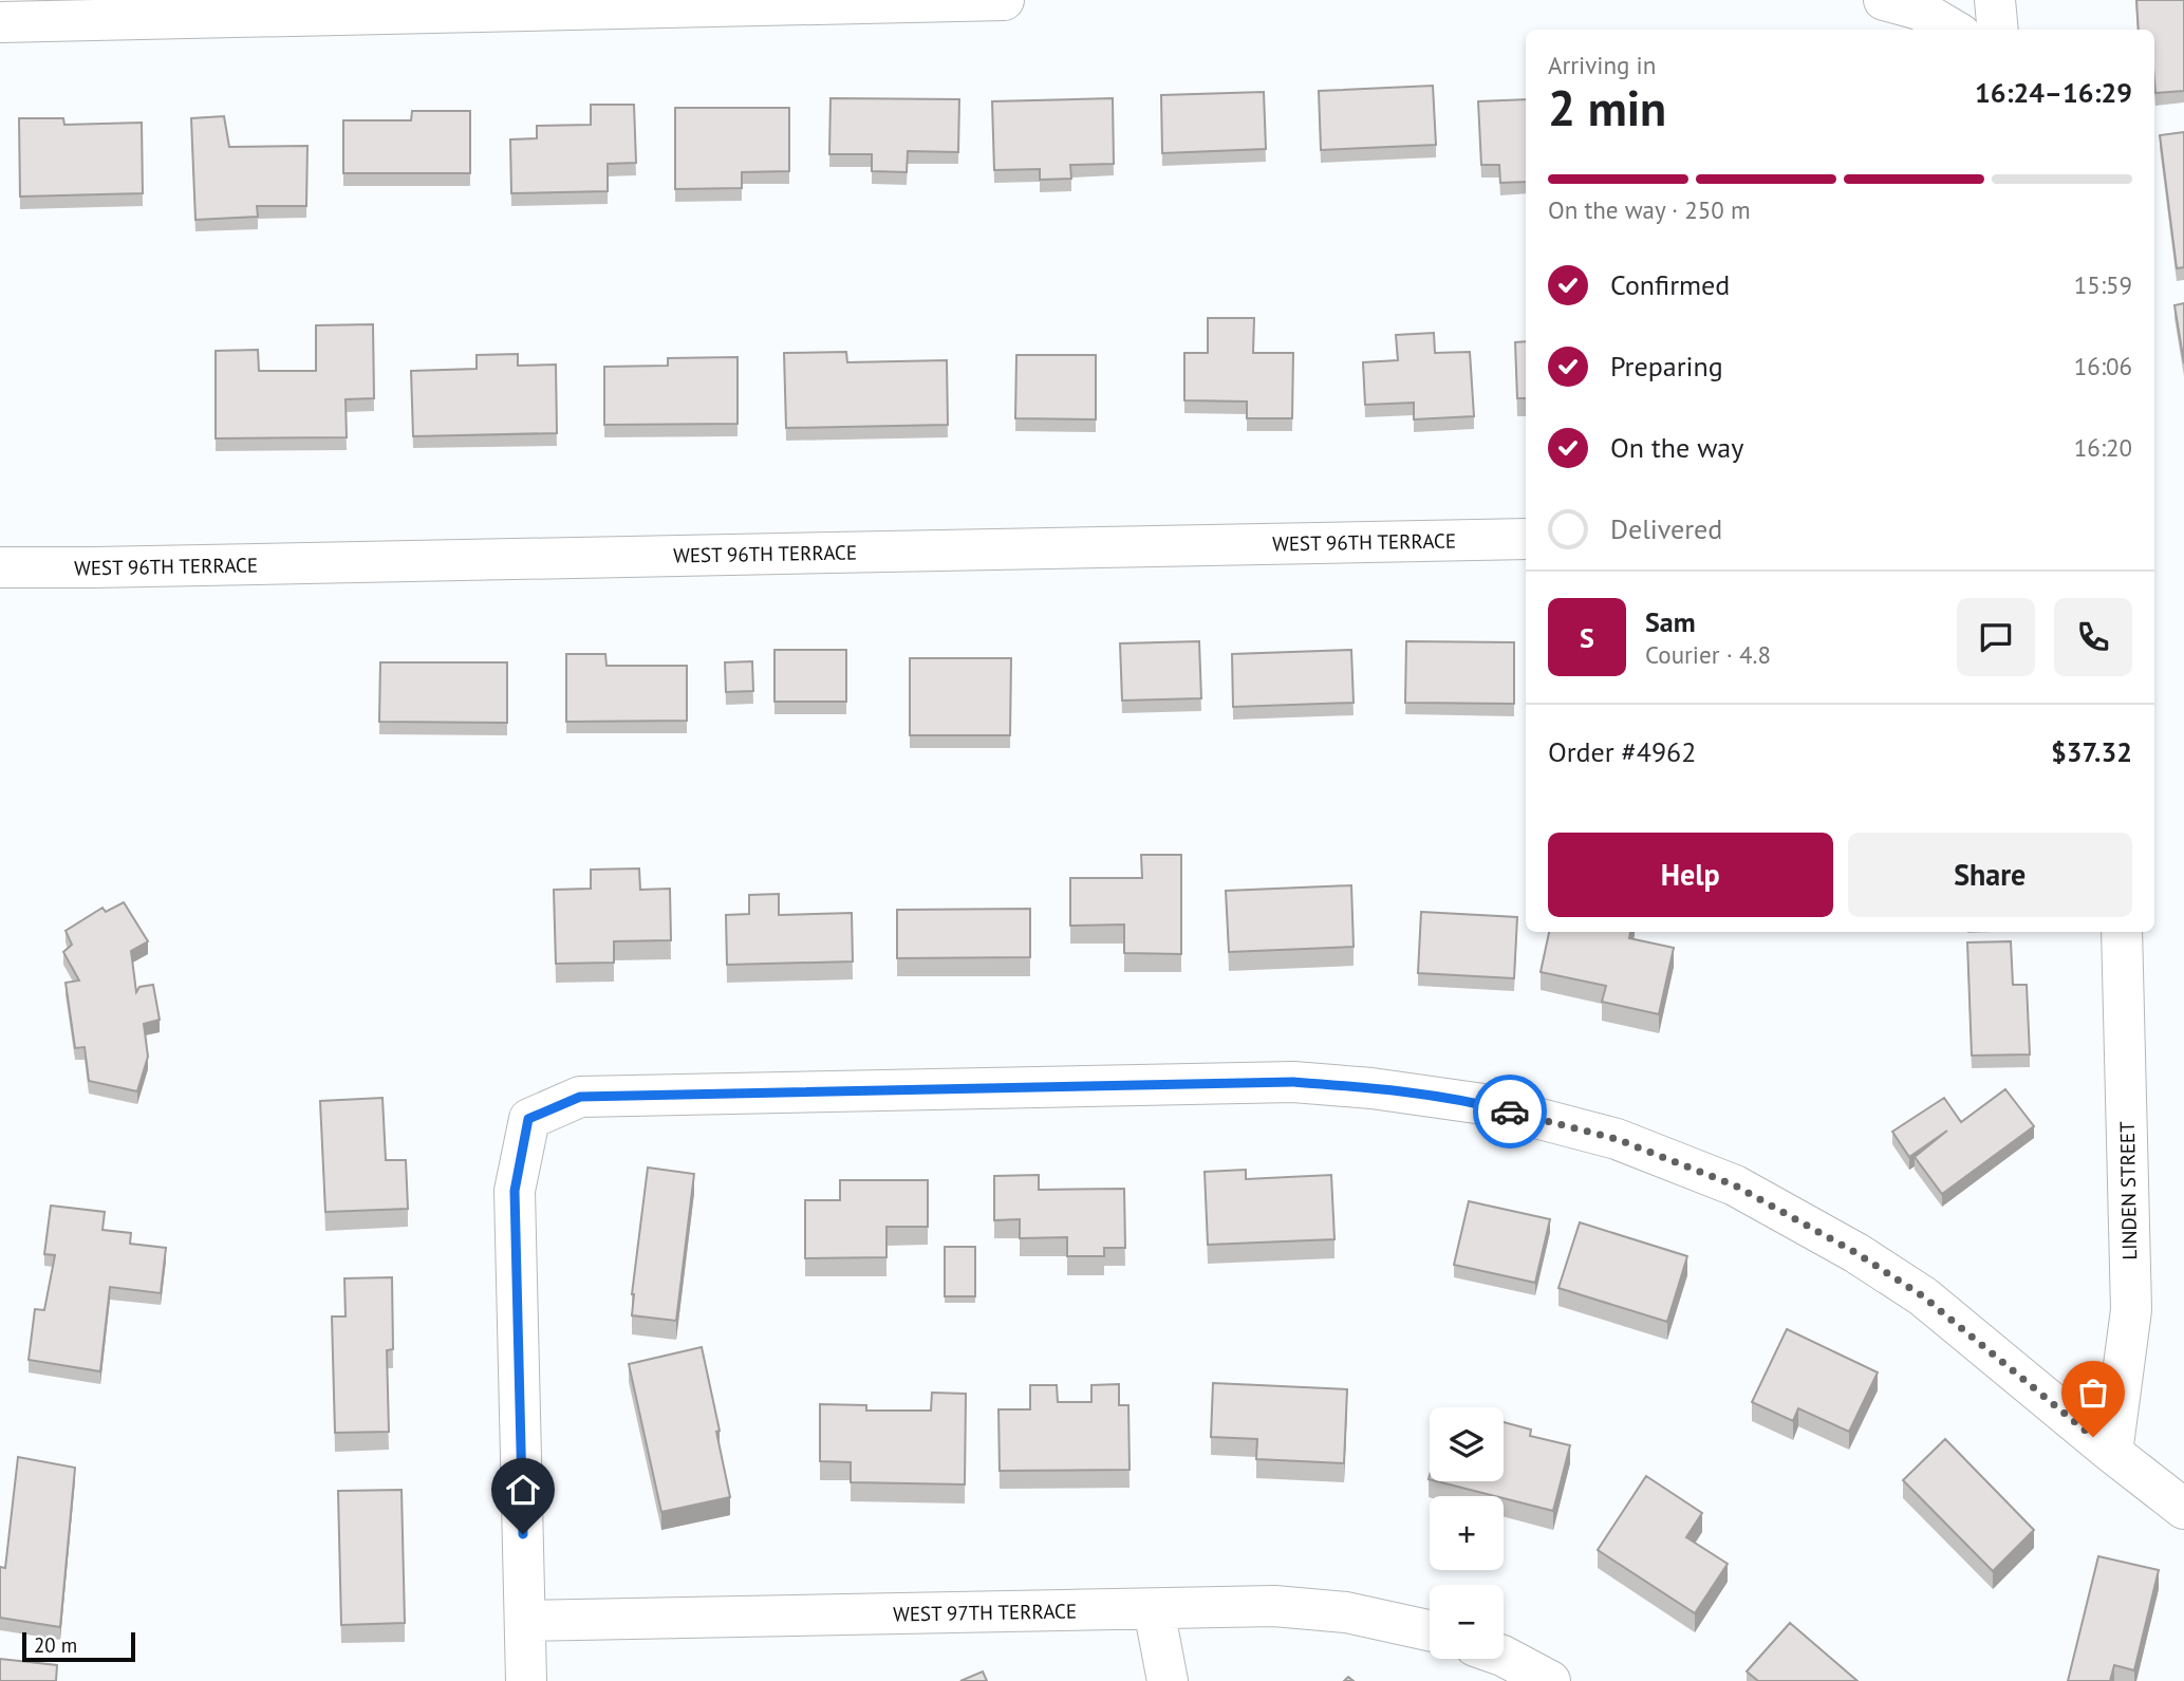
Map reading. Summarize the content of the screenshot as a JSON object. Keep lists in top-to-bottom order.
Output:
{
  "streets": {
    "street": ["WEST 96TH TERRACE", "LINDEN STREET", "WEST 97TH TERRACE"]
  },
  "scale_bar": "20 m",
  "page": {
    "heading": ["2 min", "Arriving in", "16:24–16:29"],
    "panel": [
      "Sam",
      "Courier · 4.8",
      "Order #4962",
      "$37.32"
    ],
    "bar": "On the way · 250 m",
    "list": [
      ["Confirmed", "15:59"],
      ["Preparing", "16:06"],
      ["On the way", "16:20"],
      "Delivered"
    ],
    "round": "S",
    "buttons": ["Help", "Share"],
    "map_buttons": ["+", "−"],
    "scale": "20 m"
  }
}
